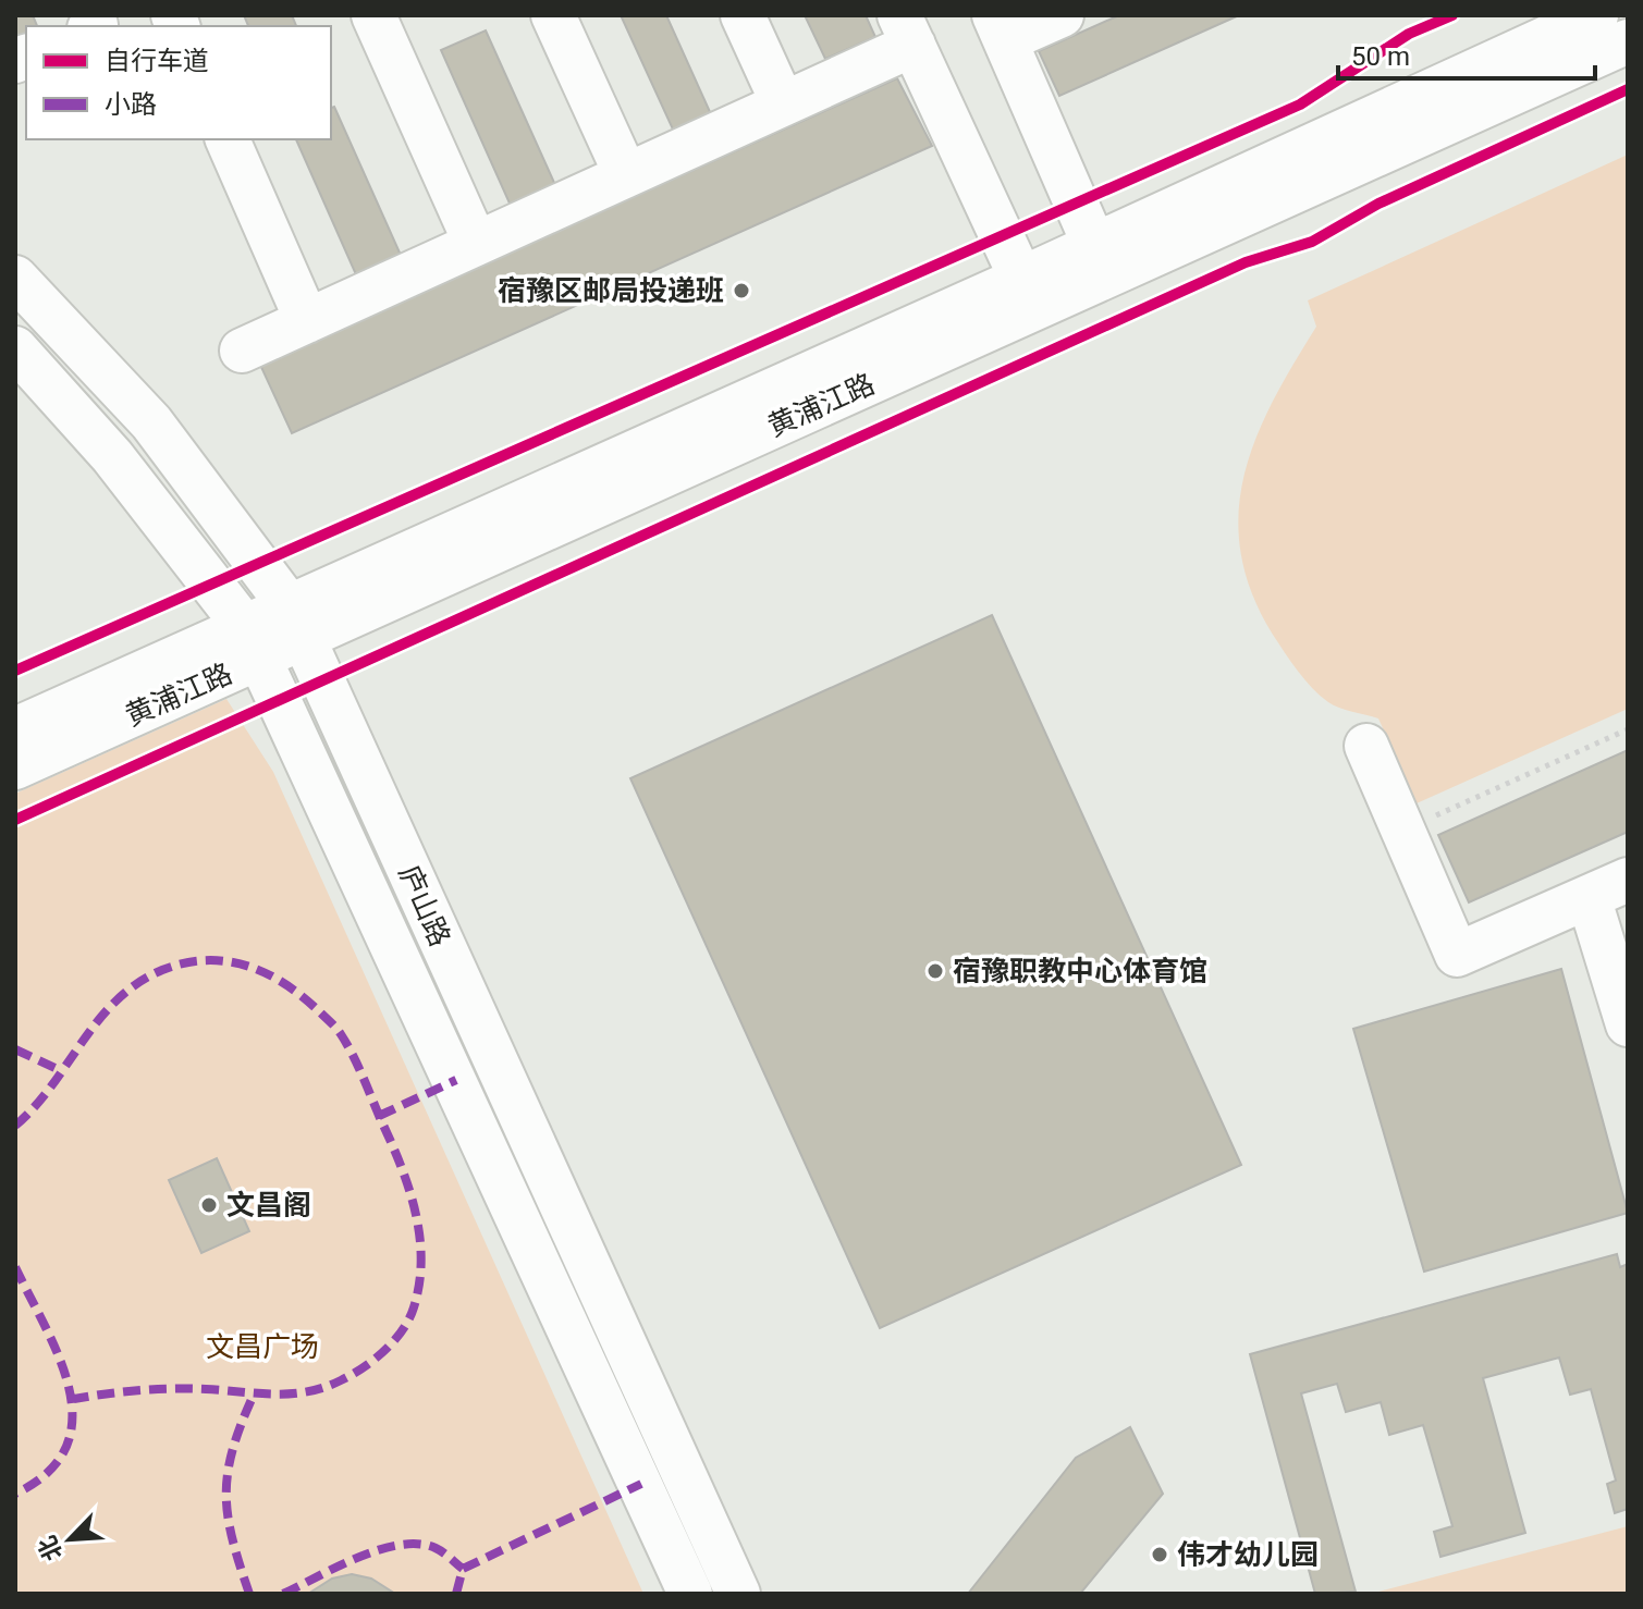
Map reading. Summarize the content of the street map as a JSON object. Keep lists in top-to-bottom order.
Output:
{
  "streets": {
    "street": ["黄浦江路", "庐山路"]
  },
  "crossings": [
    ["黄浦江路", "庐山路"]
  ],
  "parks": ["文昌广场"],
  "places": [
    "宿豫区邮局投递班",
    "宿豫职教中心体育馆",
    "文昌阁",
    "伟才幼儿园"
  ],
  "legend": ["自行车道", "小路"],
  "scale_bar": "50 m",
  "north": "bottom left"
}
